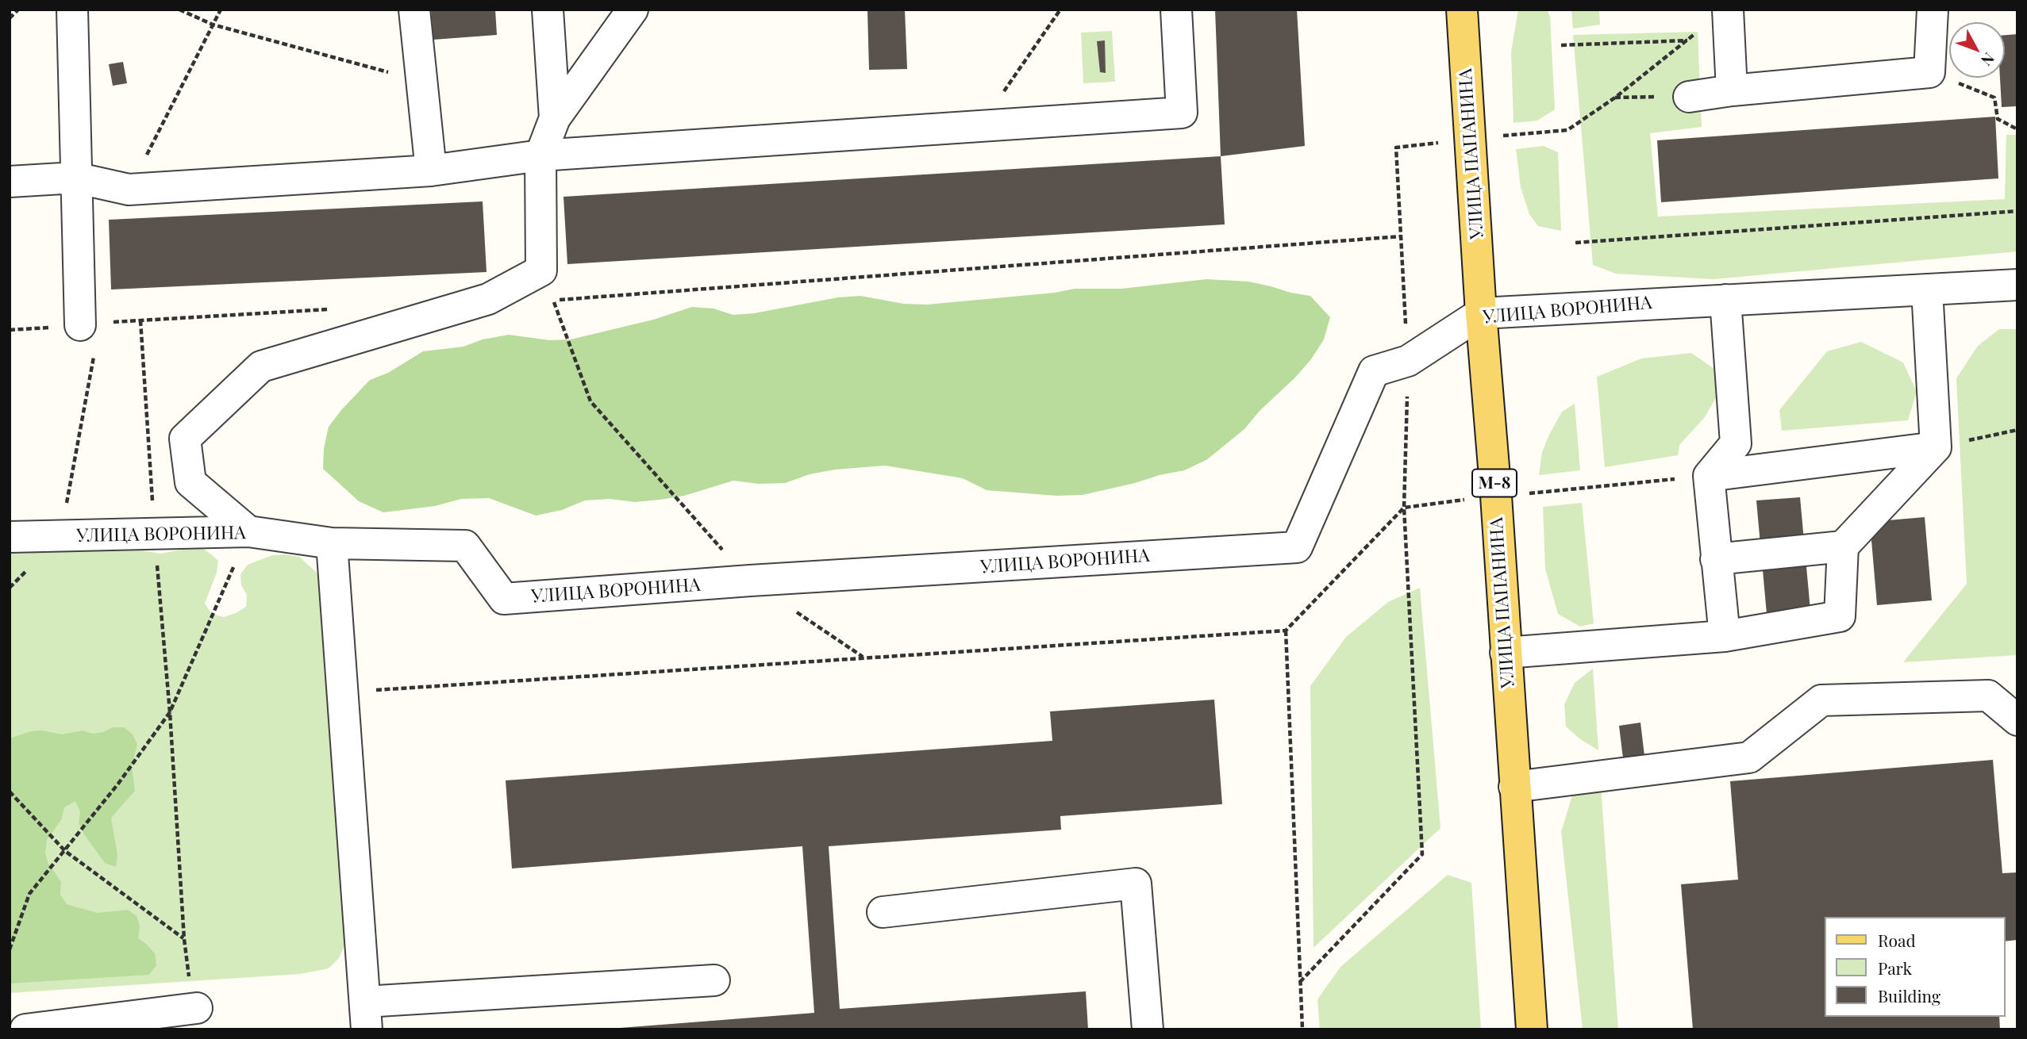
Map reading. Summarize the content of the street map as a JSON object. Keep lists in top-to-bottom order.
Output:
{
  "streets": {
    "main road": ["УЛИЦА ПАПАНИНА", "М-8"],
    "street": ["УЛИЦА ВОРОНИНА"]
  },
  "crossings": [
    ["УЛИЦА ПАПАНИНА", "УЛИЦА ВОРОНИНА"]
  ],
  "legend": ["Road", "Park", "Building"],
  "north": "bottom right"
}
